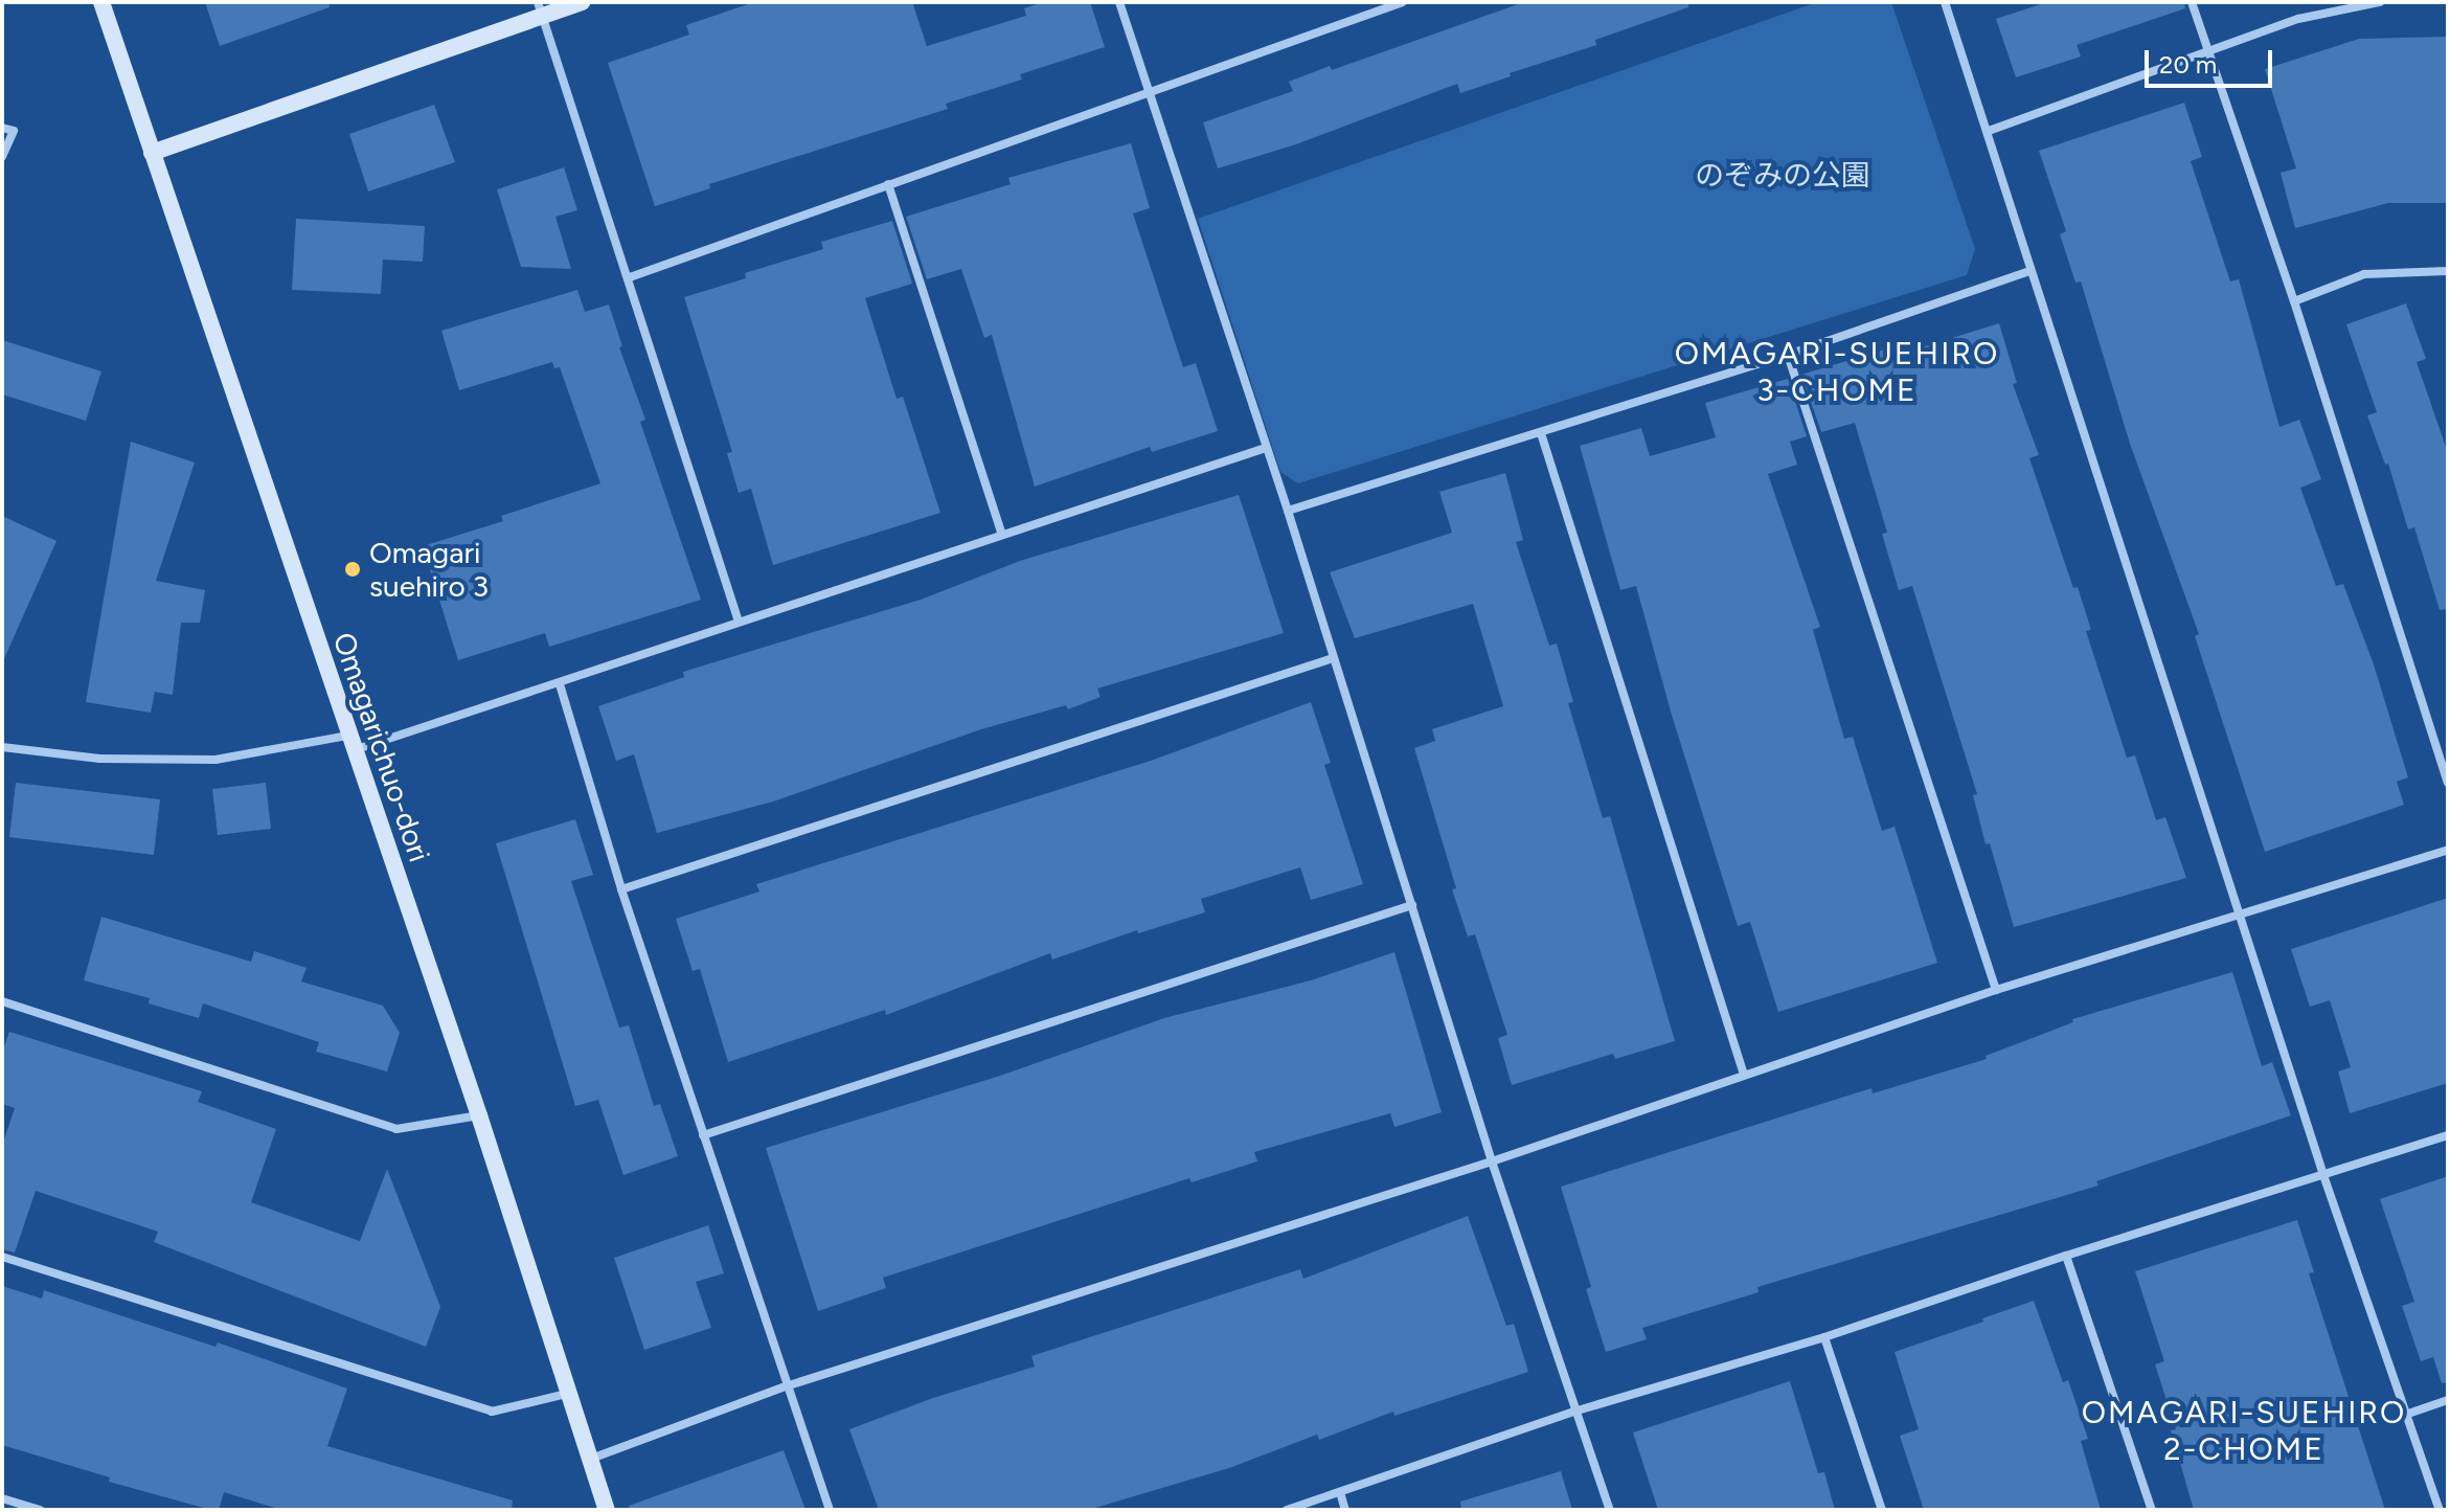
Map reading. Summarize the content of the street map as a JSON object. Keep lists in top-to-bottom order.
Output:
{
  "streets": {
    "main road": ["Omagarichuo-dori"]
  },
  "districts": ["OMAGARI-SUEHIRO 3-CHOME", "OMAGARI-SUEHIRO 2-CHOME"],
  "parks": ["のぞみの公園"],
  "places": ["Omagari suehiro 3"],
  "scale_bar": "20 m"
}
